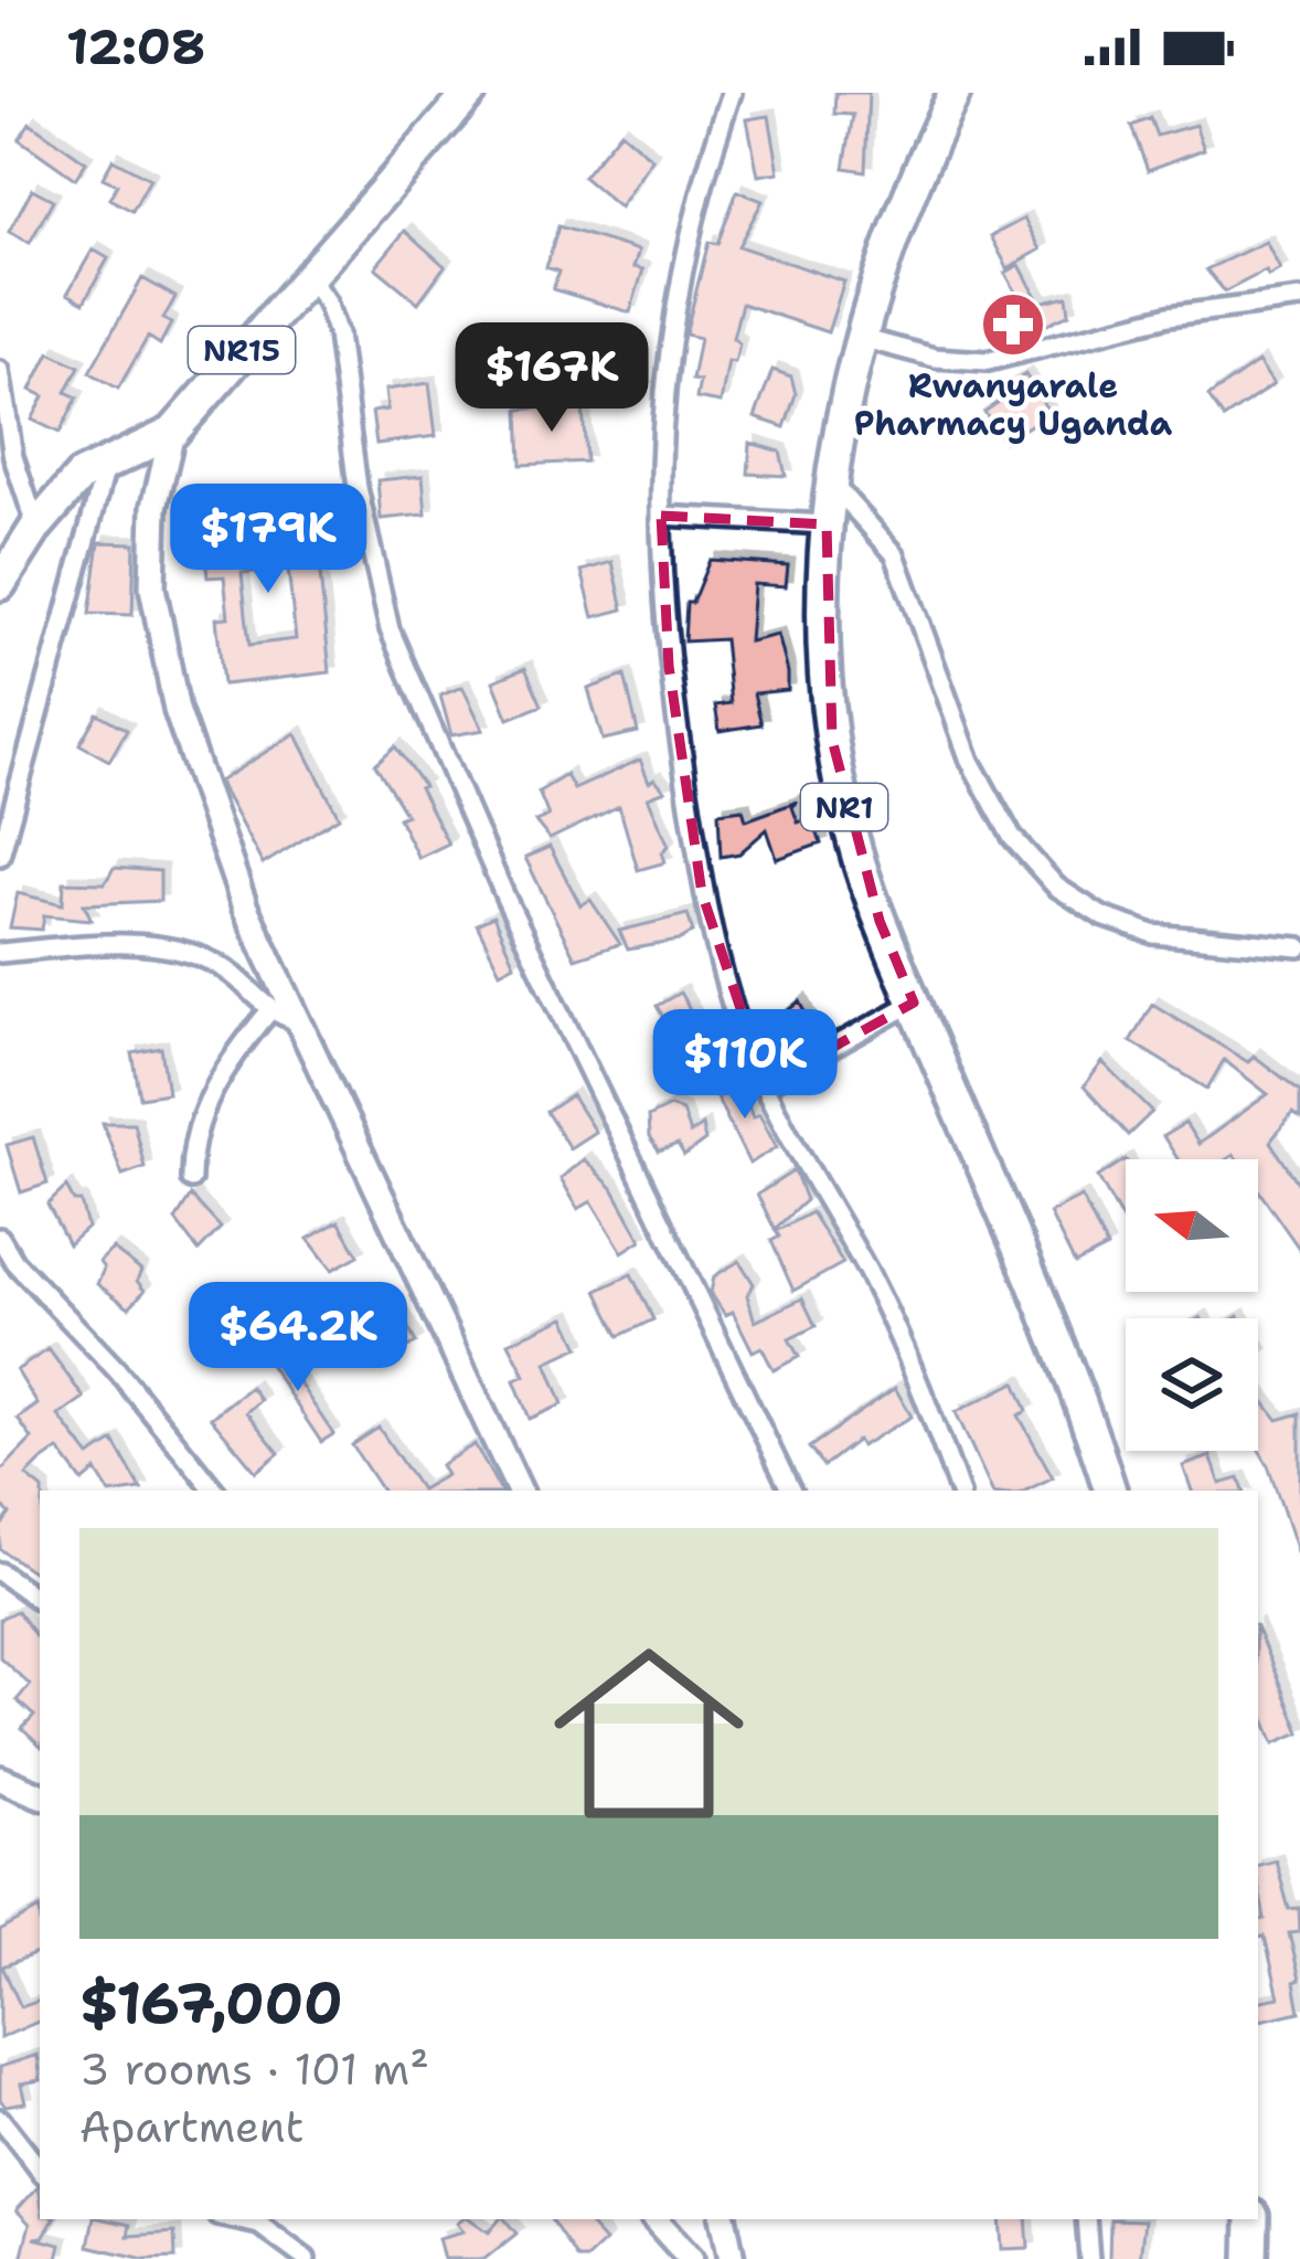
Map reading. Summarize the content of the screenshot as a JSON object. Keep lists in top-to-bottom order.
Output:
{
  "streets": {
    "highway": ["NR15", "NR1"]
  },
  "places": {
    "pharmacy": ["Rwanyarale Pharmacy Uganda"]
  },
  "north": "left",
  "page": {
    "status": "12:08",
    "price": [
      "$167K",
      "$179K",
      "$110K",
      "$64.2K"
    ],
    "list": [
      {
        "name": "$167,000",
        "note": "3 rooms · 101 m² · Apartment"
      }
    ]
  }
}
